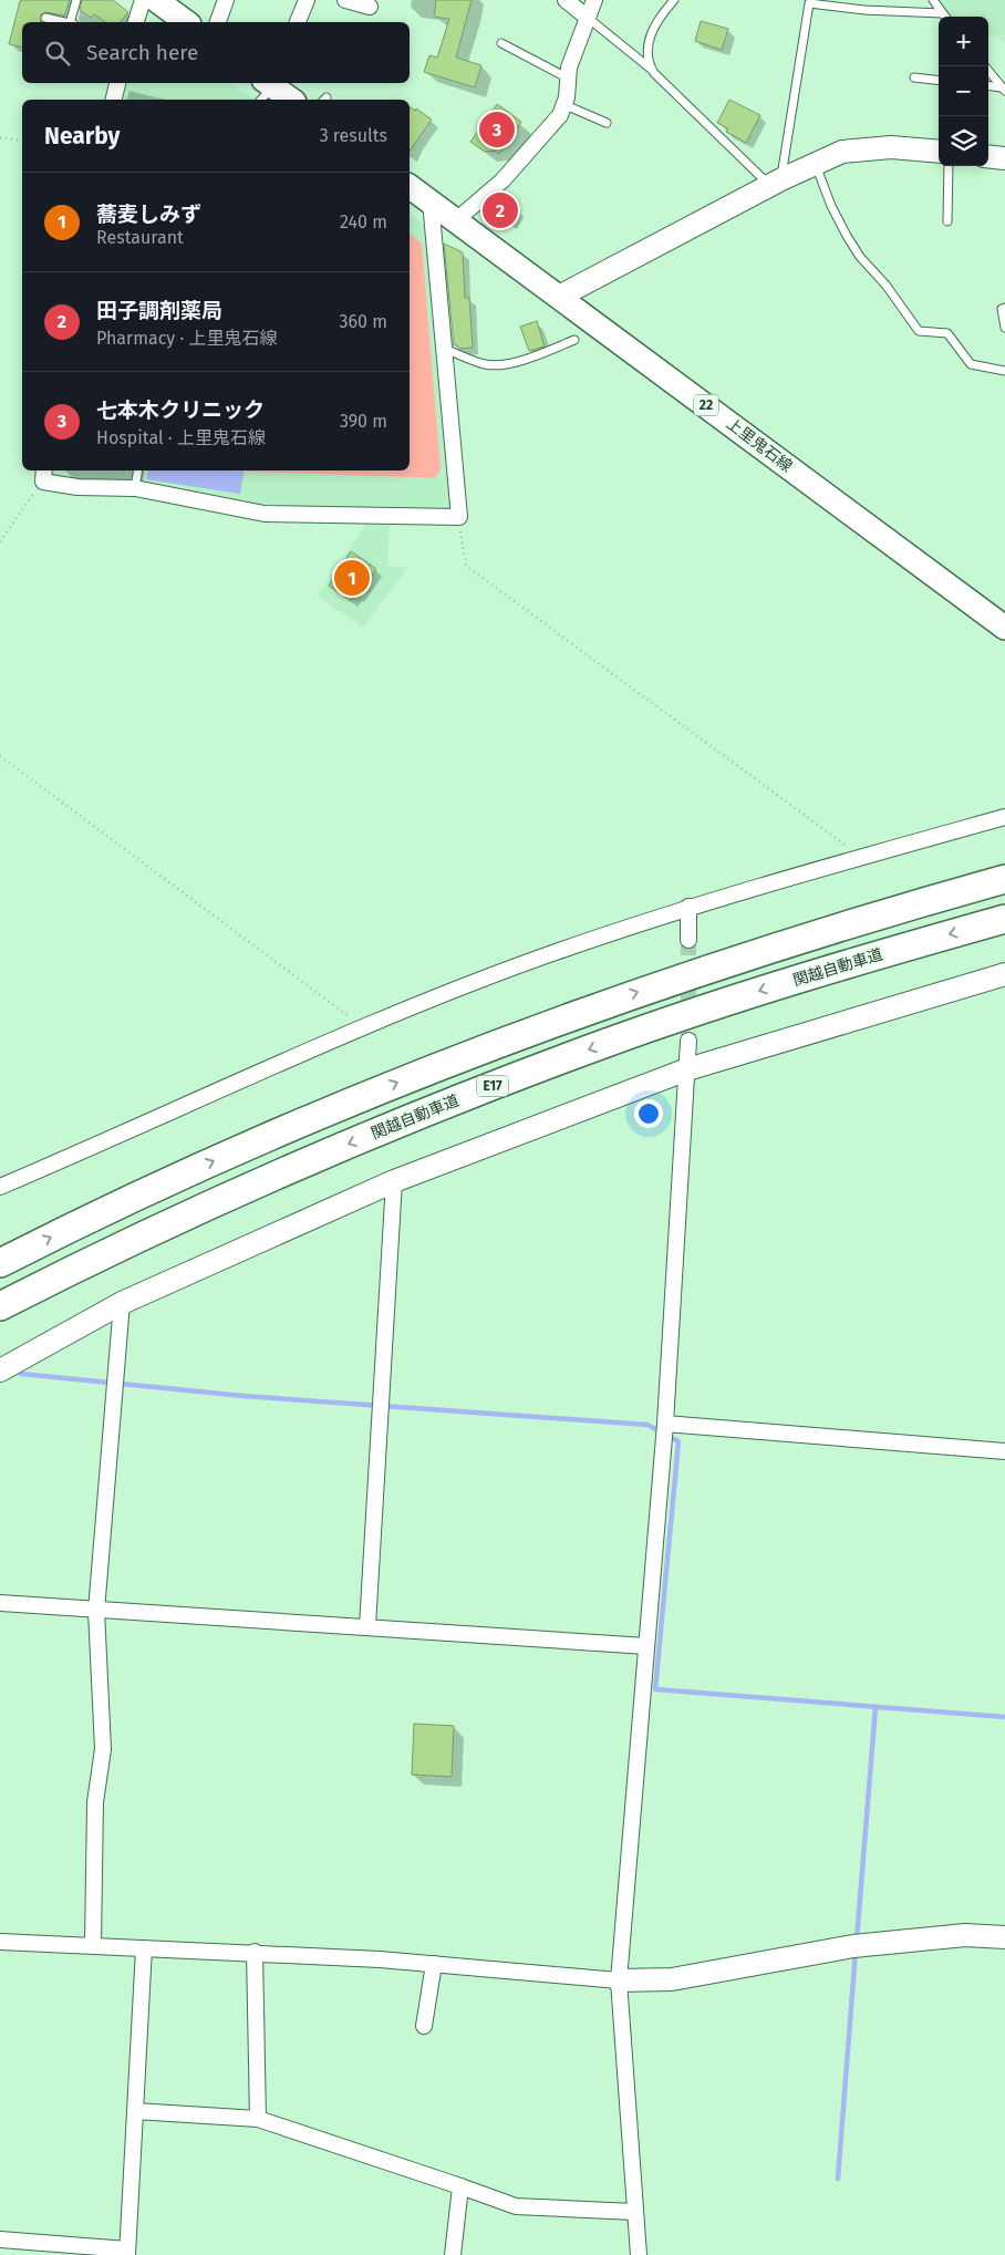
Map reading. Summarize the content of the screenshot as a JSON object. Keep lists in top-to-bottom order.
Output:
{
  "streets": {
    "highway": ["関越自動車道", "E17"],
    "main road": ["22", "上里鬼石線"]
  },
  "page": {
    "map_buttons": ["+", "−"],
    "search": "Search here",
    "heading": ["Nearby", "3 results"],
    "pins": ["3", "2", "1"],
    "list": [
      {
        "mark": "1",
        "name": "蕎麦しみず",
        "note": "Restaurant",
        "value": "240 m"
      },
      {
        "mark": "2",
        "name": "田子調剤薬局",
        "note": "Pharmacy · 上里鬼石線",
        "value": "360 m"
      },
      {
        "mark": "3",
        "name": "七本木クリニック",
        "note": "Hospital · 上里鬼石線",
        "value": "390 m"
      }
    ]
  }
}
